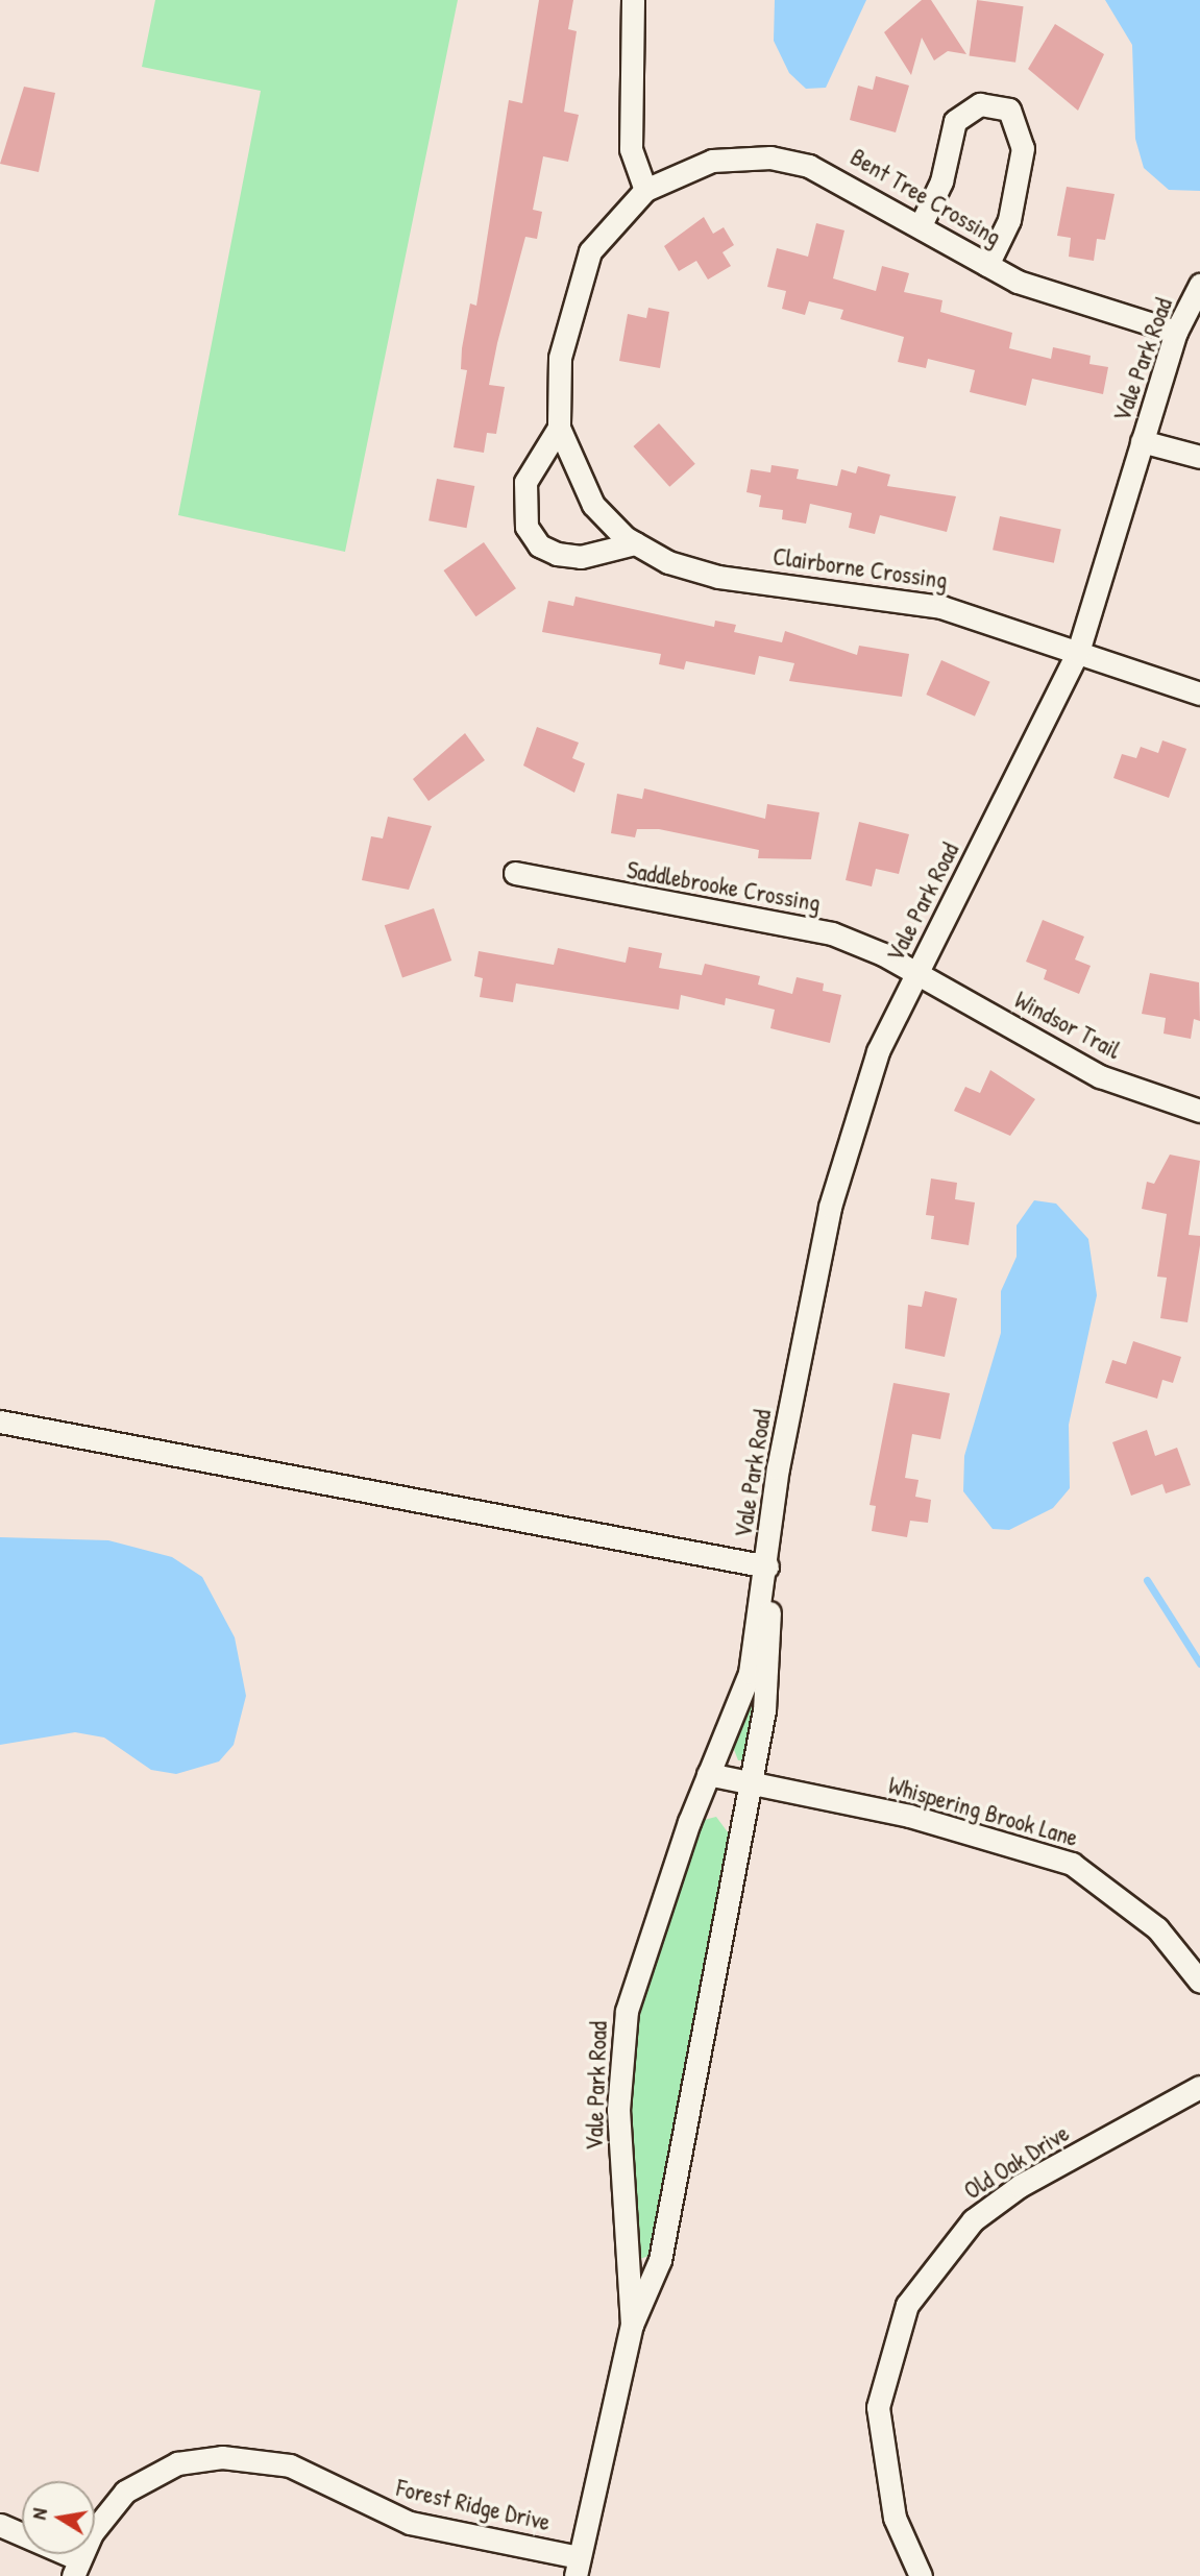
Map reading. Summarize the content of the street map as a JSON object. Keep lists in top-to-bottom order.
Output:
{
  "streets": {
    "street": [
      "Bent Tree Crossing",
      "Vale Park Road",
      "Clairborne Crossing",
      "Saddlebrooke Crossing",
      "Windsor Trail",
      "Whispering Brook Lane",
      "Old Oak Drive",
      "Forest Ridge Drive"
    ]
  },
  "crossings": [
    ["Bent Tree Crossing", "Vale Park Road"],
    ["Bent Tree Crossing", "Clairborne Crossing"],
    ["Vale Park Road", "Clairborne Crossing"],
    ["Vale Park Road", "Saddlebrooke Crossing"],
    ["Vale Park Road", "Windsor Trail"],
    ["Vale Park Road", "Whispering Brook Lane"],
    ["Vale Park Road", "Forest Ridge Drive"],
    ["Saddlebrooke Crossing", "Windsor Trail"]
  ],
  "north": "left"
}
